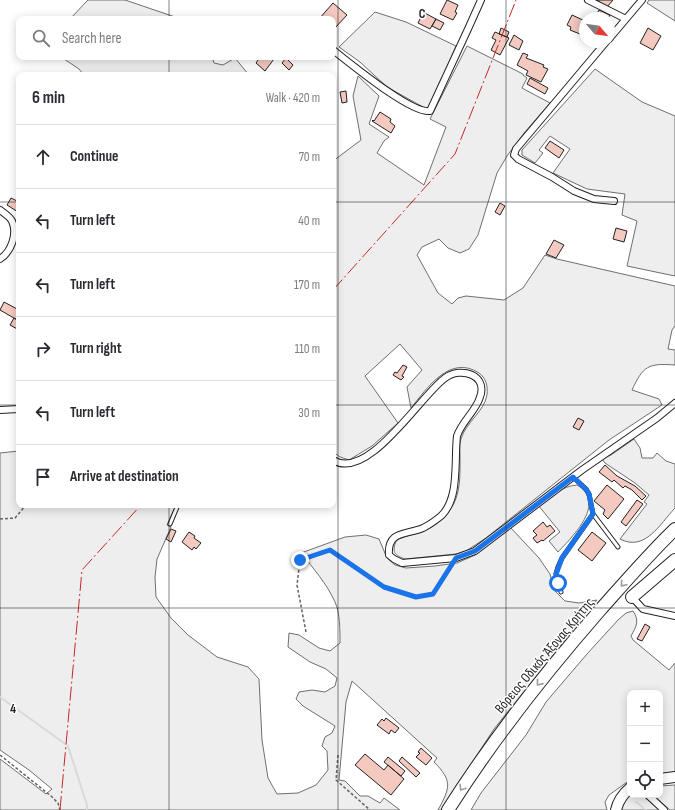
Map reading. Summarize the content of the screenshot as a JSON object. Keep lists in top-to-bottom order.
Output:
{
  "streets": {
    "highway": ["Βόρειος Οδικός Άξονας Κρήτης"]
  },
  "one_way": ["Βόρειος Οδικός Άξονας Κρήτης"],
  "north": "bottom right",
  "page": {
    "search": "Search here",
    "heading": ["6 min", "Walk · 420 m"],
    "list": [
      ["Continue", "70 m"],
      ["Turn left", "40 m"],
      ["Turn left", "170 m"],
      ["Turn right", "110 m"],
      ["Turn left", "30 m"],
      "Arrive at destination"
    ],
    "map_buttons": ["+", "−"]
  },
  "grid": {
    "columns": ["C"],
    "rows": ["4"]
  }
}
